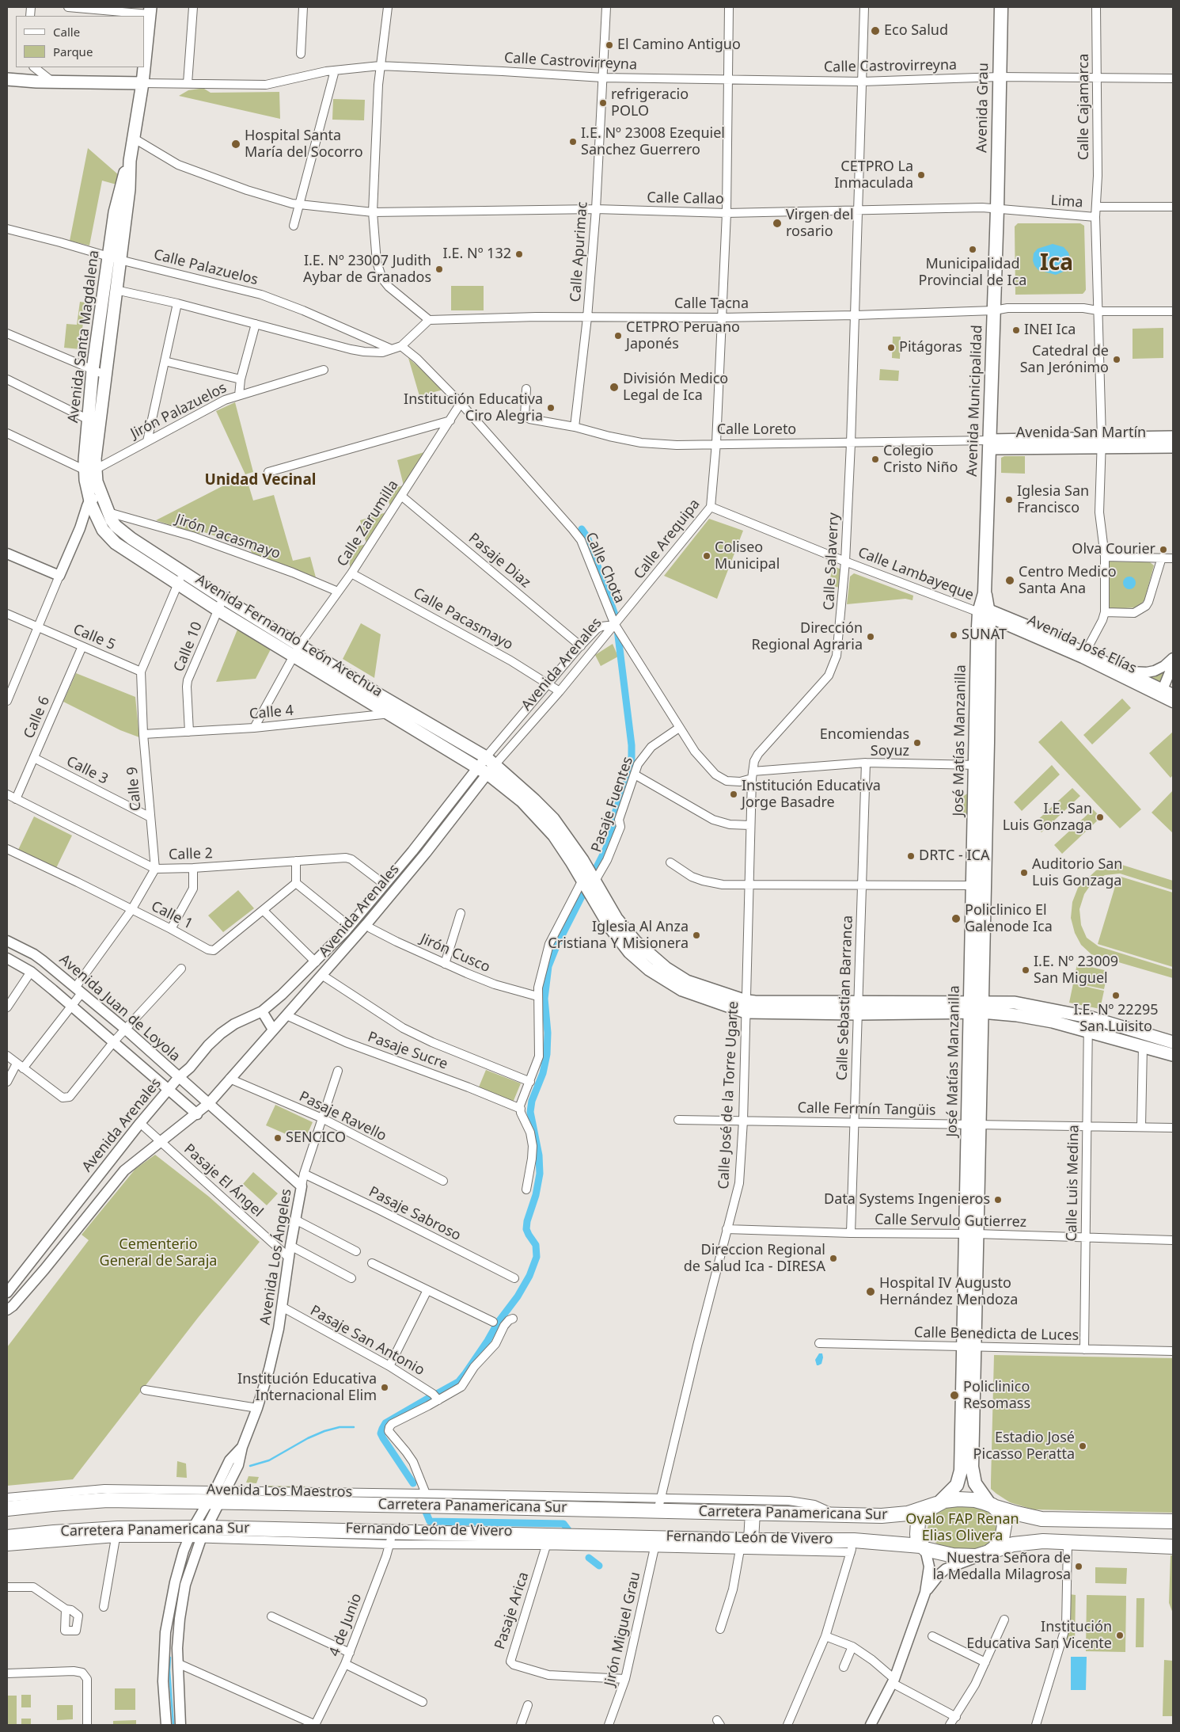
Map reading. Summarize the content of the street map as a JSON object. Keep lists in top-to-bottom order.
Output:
{
  "streets": {
    "highway": ["Carretera Panamericana Sur"],
    "main road": [
      "Avenida Grau",
      "Avenida Santa Magdalena",
      "Avenida Municipalidad",
      "Avenida San Martín",
      "Avenida Fernando León Arechua",
      "José Matías Manzanilla"
    ],
    "street": [
      "Calle Castrovirreyna",
      "Calle Cajamarca",
      "Calle Callao",
      "Lima",
      "Calle Apurimac",
      "Calle Palazuelos",
      "Calle Tacna",
      "Jirón Palazuelos",
      "Calle Loreto",
      "Calle Zarumilla",
      "Jirón Pacasmayo",
      "Calle Arequipa",
      "Pasaje Diaz",
      "Calle Salaverry",
      "Calle Chota",
      "Calle Lambayeque",
      "Calle Pacasmayo",
      "Calle 5",
      "Avenida José Elías",
      "Calle 10",
      "Avenida Arenales",
      "Calle 4",
      "Calle 6",
      "Calle 3",
      "Calle 9",
      "Pasaje Fuentes",
      "Calle 2",
      "Calle 1",
      "Jirón Cusco",
      "Calle Sebastian Barranca",
      "Avenida Juan de Loyola",
      "Pasaje Sucre",
      "Calle José de la Torre Ugarte",
      "Calle Fermín Tangüis",
      "Pasaje Ravello",
      "Pasaje El Ángel",
      "Calle Luis Medina",
      "Pasaje Sabroso",
      "Calle Servulo Gutierrez",
      "Avenida Los Ángeles",
      "Calle Benedicta de Luces",
      "Pasaje San Antonio",
      "Avenida Los Maestros",
      "Fernando León de Vivero",
      "Pasaje Arica",
      "4 de Junio",
      "Jirón Miguel Grau"
    ]
  },
  "crossings": [
    ["Calle Castrovirreyna", "Calle Cajamarca"],
    ["Calle Castrovirreyna", "Avenida Grau"],
    ["Calle Castrovirreyna", "Calle Apurimac"],
    ["Calle Castrovirreyna", "Avenida Santa Magdalena"],
    ["Calle Castrovirreyna", "Calle Arequipa"],
    ["Calle Castrovirreyna", "Calle Salaverry"],
    ["Calle Cajamarca", "Lima"],
    ["Avenida Grau", "Calle Callao"],
    ["Avenida Grau", "Lima"],
    ["Avenida Grau", "Avenida Municipalidad"],
    ["Calle Callao", "Lima"],
    ["Calle Callao", "Calle Apurimac"],
    ["Calle Callao", "Avenida Santa Magdalena"],
    ["Calle Callao", "Avenida Municipalidad"],
    ["Calle Callao", "Calle Arequipa"],
    ["Calle Callao", "Calle Salaverry"],
    ["Lima", "Avenida Municipalidad"],
    ["Calle Apurimac", "Calle Tacna"],
    ["Calle Apurimac", "Calle Loreto"],
    ["Calle Palazuelos", "Avenida Santa Magdalena"],
    ["Calle Tacna", "Avenida Municipalidad"],
    ["Calle Tacna", "Calle Arequipa"],
    ["Calle Tacna", "Calle Salaverry"],
    ["Avenida Santa Magdalena", "Jirón Palazuelos"],
    ["Avenida Santa Magdalena", "Jirón Pacasmayo"],
    ["Avenida Santa Magdalena", "Avenida Fernando León Arechua"],
    ["Avenida Municipalidad", "Calle Loreto"],
    ["Avenida Municipalidad", "Avenida San Martín"],
    ["Avenida Municipalidad", "Calle Lambayeque"],
    ["Avenida Municipalidad", "Avenida José Elías"],
    ["Avenida Municipalidad", "José Matías Manzanilla"],
    ["Calle Loreto", "Avenida San Martín"],
    ["Calle Loreto", "Calle Arequipa"],
    ["Calle Loreto", "Calle Salaverry"],
    ["Calle Zarumilla", "Jirón Pacasmayo"],
    ["Calle Zarumilla", "Pasaje Diaz"],
    ["Calle Zarumilla", "Calle Chota"],
    ["Calle Zarumilla", "Calle Pacasmayo"],
    ["Calle Zarumilla", "Avenida Fernando León Arechua"],
    ["Calle Zarumilla", "Calle 4"],
    ["Jirón Pacasmayo", "Avenida Fernando León Arechua"],
    ["Calle Arequipa", "Calle Chota"],
    ["Calle Arequipa", "Calle Lambayeque"],
    ["Calle Arequipa", "Avenida Arenales"],
    ["Pasaje Diaz", "Avenida Arenales"],
    ["Calle Salaverry", "Calle Chota"],
    ["Calle Salaverry", "Calle Lambayeque"],
    ["Calle Salaverry", "Calle José de la Torre Ugarte"],
    ["Calle Chota", "Avenida Arenales"],
    ["Calle Chota", "José Matías Manzanilla"],
    ["Calle Chota", "Pasaje Fuentes"],
    ["Calle Chota", "Calle Sebastian Barranca"],
    ["Calle Chota", "Calle José de la Torre Ugarte"],
    ["Calle Lambayeque", "Avenida José Elías"],
    ["Calle Lambayeque", "José Matías Manzanilla"],
    ["Calle Pacasmayo", "Avenida Arenales"],
    ["Avenida Fernando León Arechua", "Calle 10"],
    ["Avenida Fernando León Arechua", "Avenida Arenales"],
    ["Avenida Fernando León Arechua", "Calle 4"],
    ["Avenida Fernando León Arechua", "José Matías Manzanilla"],
    ["Avenida Fernando León Arechua", "Calle 9"],
    ["Avenida Fernando León Arechua", "Pasaje Fuentes"],
    ["Avenida Fernando León Arechua", "Calle Sebastian Barranca"],
    ["Avenida Fernando León Arechua", "Calle José de la Torre Ugarte"],
    ["Calle 5", "Calle 6"],
    ["Calle 5", "Calle 9"],
    ["Avenida José Elías", "José Matías Manzanilla"],
    ["Calle 10", "Calle 4"],
    ["Avenida Arenales", "Calle 2"],
    ["Avenida Arenales", "Jirón Cusco"],
    ["Avenida Arenales", "Avenida Juan de Loyola"],
    ["Avenida Arenales", "Pasaje Sucre"],
    ["Avenida Arenales", "Pasaje Ravello"],
    ["Avenida Arenales", "Pasaje El Ángel"],
    ["Calle 4", "Calle 9"],
    ["Calle 6", "Calle 3"],
    ["Calle 6", "Calle 2"],
    ["José Matías Manzanilla", "Calle Fermín Tangüis"],
    ["José Matías Manzanilla", "Calle Servulo Gutierrez"],
    ["José Matías Manzanilla", "Calle Benedicta de Luces"],
    ["José Matías Manzanilla", "Carretera Panamericana Sur"],
    ["Calle 3", "Calle 9"],
    ["Calle 9", "Calle 2"],
    ["Calle Sebastian Barranca", "Calle Fermín Tangüis"],
    ["Calle Sebastian Barranca", "Calle Servulo Gutierrez"],
    ["Avenida Juan de Loyola", "Avenida Los Ángeles"],
    ["Calle José de la Torre Ugarte", "Calle Fermín Tangüis"],
    ["Calle José de la Torre Ugarte", "Calle Servulo Gutierrez"],
    ["Calle José de la Torre Ugarte", "Carretera Panamericana Sur"],
    ["Calle Fermín Tangüis", "Calle Luis Medina"],
    ["Pasaje Ravello", "Avenida Los Ángeles"],
    ["Pasaje El Ángel", "Avenida Los Ángeles"],
    ["Calle Luis Medina", "Calle Servulo Gutierrez"],
    ["Calle Luis Medina", "Calle Benedicta de Luces"],
    ["Pasaje Sabroso", "Avenida Los Ángeles"],
    ["Avenida Los Ángeles", "Pasaje San Antonio"],
    ["Avenida Los Ángeles", "Avenida Los Maestros"],
    ["Avenida Los Ángeles", "Carretera Panamericana Sur"],
    ["Avenida Los Maestros", "Carretera Panamericana Sur"],
    ["Carretera Panamericana Sur", "Fernando León de Vivero"],
    ["Carretera Panamericana Sur", "Pasaje Arica"],
    ["Carretera Panamericana Sur", "4 de Junio"],
    ["Carretera Panamericana Sur", "Jirón Miguel Grau"],
    ["Fernando León de Vivero", "Pasaje Arica"],
    ["Fernando León de Vivero", "Jirón Miguel Grau"],
    ["Pasaje Arica", "Jirón Miguel Grau"]
  ],
  "districts": ["Ica", "Unidad Vecinal"],
  "parks": ["Cementerio General de Saraja", "Ovalo FAP Renan Elias Olivera"],
  "places": [
    "Eco Salud",
    "El Camino Antiguo",
    "refrigeracio POLO",
    "I.E. Nº 23008 Ezequiel Sanchez Guerrero",
    "Hospital Santa María del Socorro",
    "CETPRO La Inmaculada",
    "Virgen del rosario",
    "Municipalidad Provincial de Ica",
    "I.E. Nº 132",
    "I.E. Nº 23007 Judith Aybar de Granados",
    "INEI Ica",
    "CETPRO Peruano Japonés",
    "Pitágoras",
    "Catedral de San Jerónimo",
    "División Medico Legal de Ica",
    "Institución Educativa Ciro Alegria",
    "Colegio Cristo Niño",
    "Iglesia San Francisco",
    "Olva Courier",
    "Coliseo Municipal",
    "Centro Medico Santa Ana",
    "SUNAT",
    "Dirección Regional Agraria",
    "Encomiendas Soyuz",
    "Institución Educativa Jorge Basadre",
    "I.E. San Luis Gonzaga",
    "DRTC - ICA",
    "Auditorio San Luis Gonzaga",
    "Policlinico El Galenode Ica",
    "Iglesia Al Anza Cristiana Y Misionera",
    "I.E. Nº 23009 San Miguel",
    "I.E. Nº 22295 San Luisito",
    "SENCICO",
    "Data Systems Ingenieros",
    "Direccion Regional de Salud Ica - DIRESA",
    "Hospital IV Augusto Hernández Mendoza",
    "Institución Educativa Internacional Elim",
    "Policlinico Resomass",
    "Estadio José Picasso Peratta",
    "Nuestra Señora de la Medalla Milagrosa",
    "Institución Educativa San Vicente"
  ],
  "legend": ["Calle", "Parque"]
}
